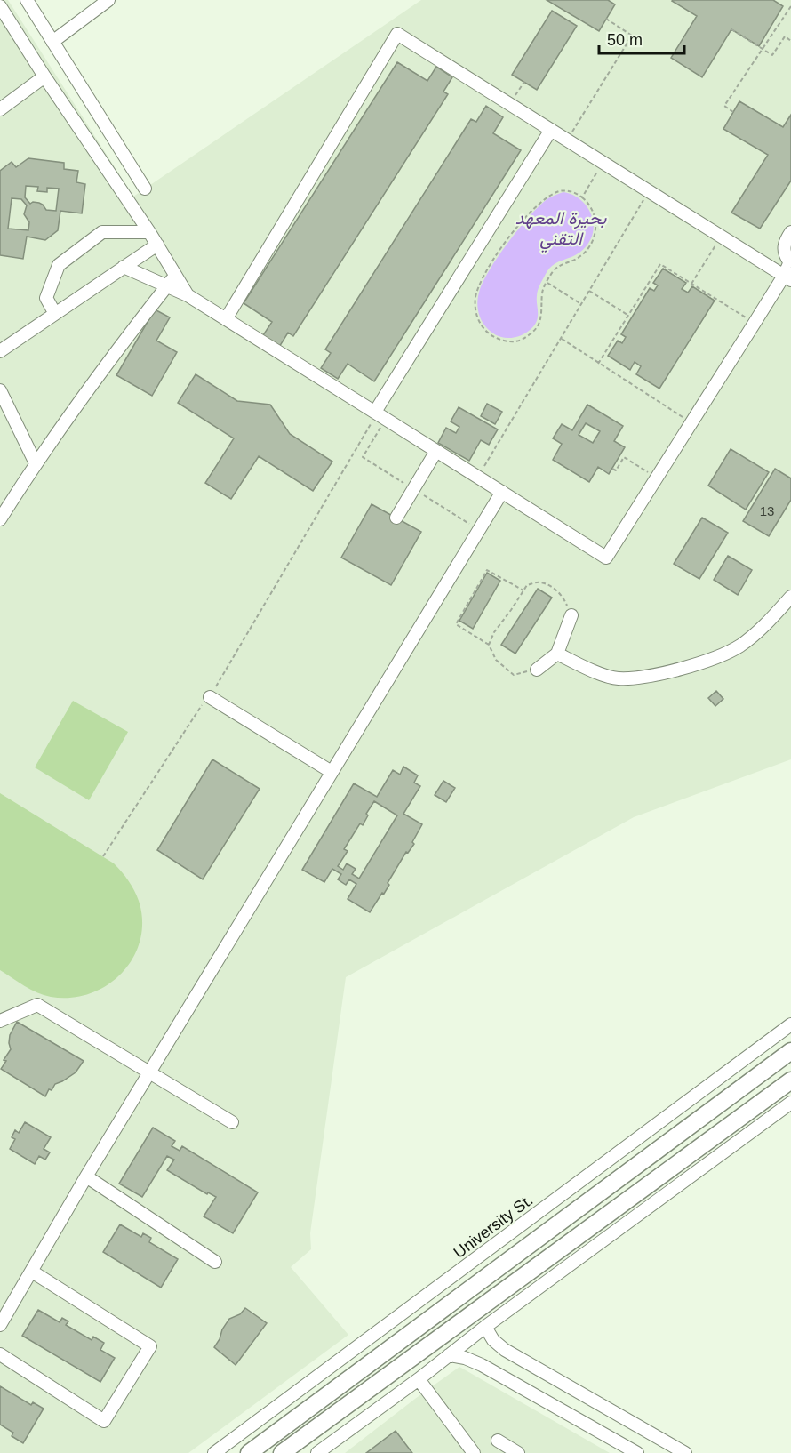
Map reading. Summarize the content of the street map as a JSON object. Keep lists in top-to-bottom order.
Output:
{
  "streets": {
    "street": ["University St."]
  },
  "water": ["بحيرة المعهد التقني"],
  "house_numbers": ["13"],
  "scale_bar": "50 m"
}
